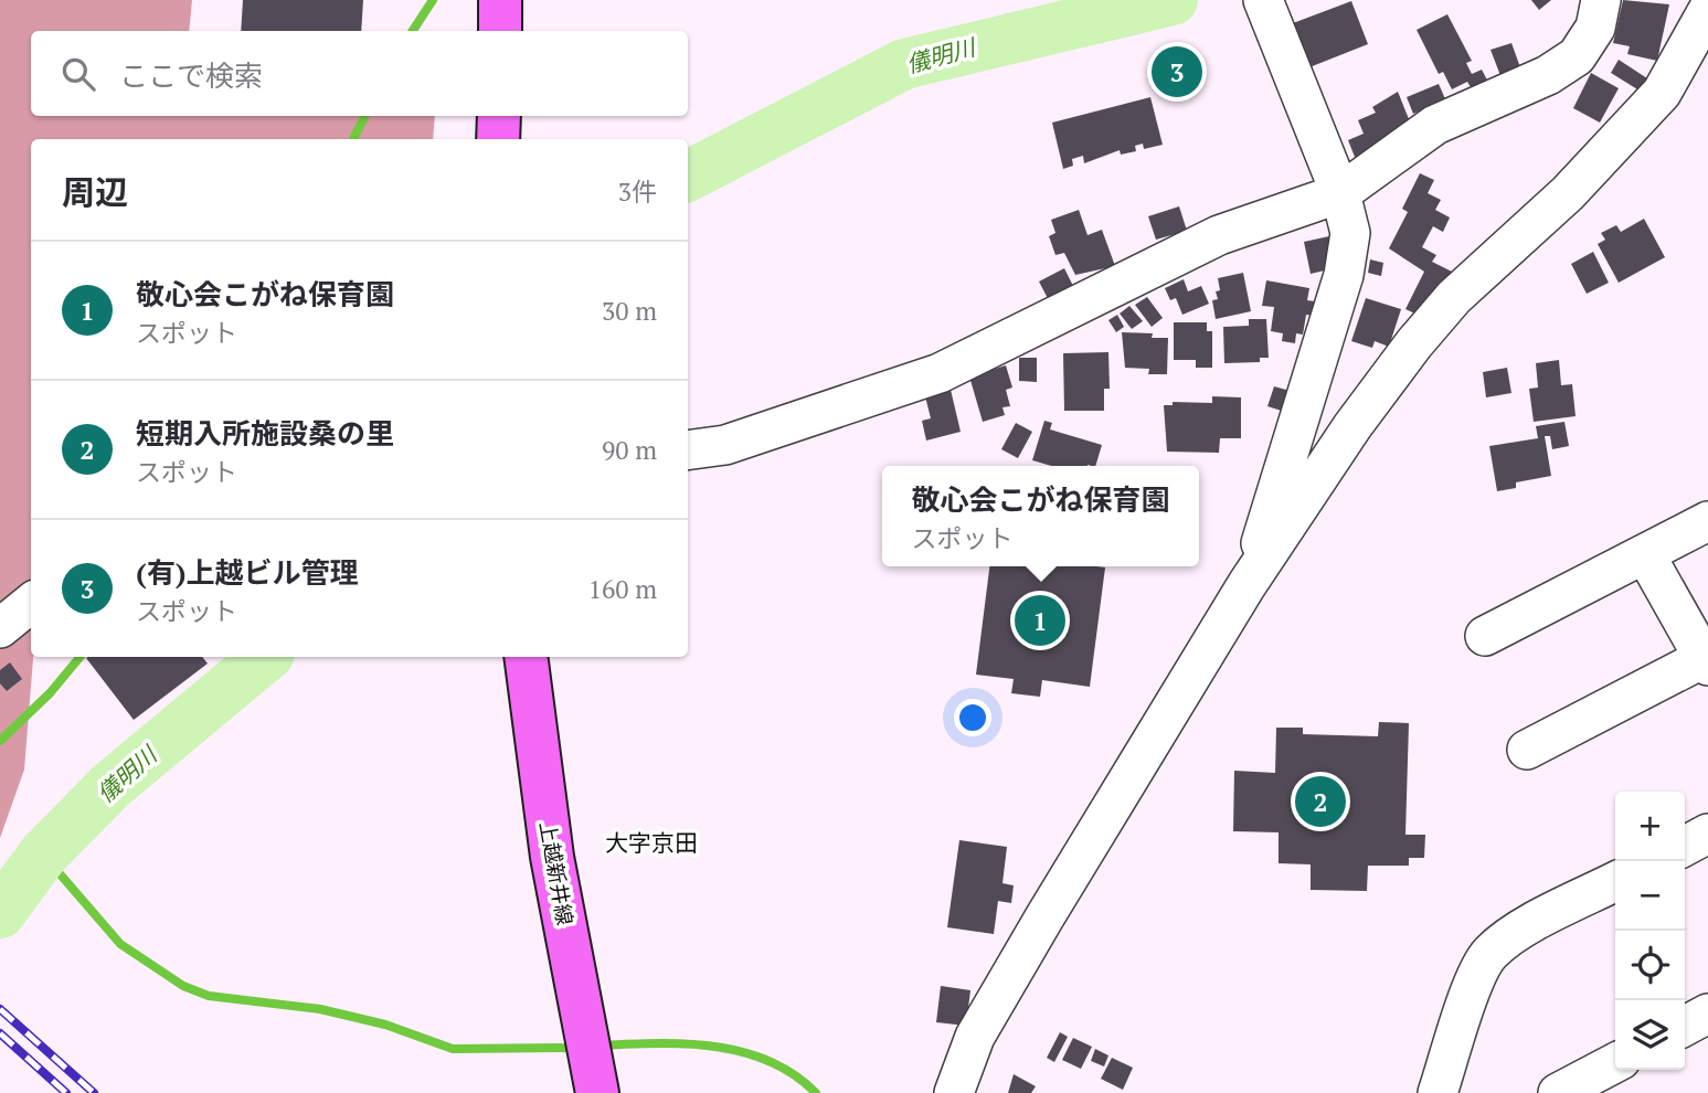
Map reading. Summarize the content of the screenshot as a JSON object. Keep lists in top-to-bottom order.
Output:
{
  "streets": {
    "main road": ["上越新井線"]
  },
  "districts": ["大字京田"],
  "water": ["儀明川"],
  "page": {
    "search": "ここで検索",
    "pins": ["3", "1", "2"],
    "heading": ["周辺", "3件"],
    "list": [
      {
        "mark": "1",
        "name": "敬心会こがね保育園",
        "note": "スポット",
        "value": "30 m"
      },
      {
        "mark": "2",
        "name": "短期入所施設桑の里",
        "note": "スポット",
        "value": "90 m"
      },
      {
        "mark": "3",
        "name": "(有)上越ビル管理",
        "note": "スポット",
        "value": "160 m"
      }
    ],
    "popup": ["敬心会こがね保育園", "スポット"],
    "map_buttons": ["+", "−"]
  }
}
